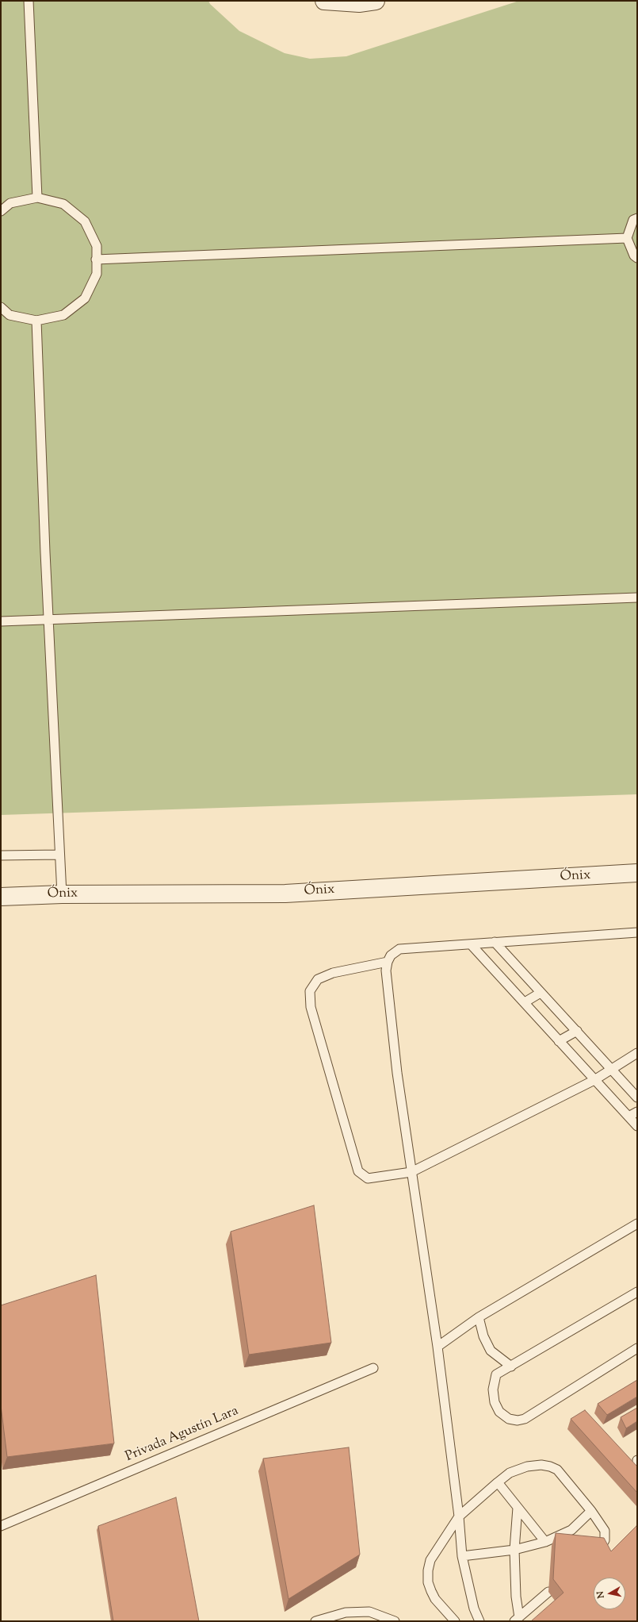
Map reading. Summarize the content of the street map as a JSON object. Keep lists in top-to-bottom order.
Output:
{
  "streets": {
    "street": ["Ónix"],
    "lane": ["Privada Agustín Lara"]
  },
  "north": "left"
}
